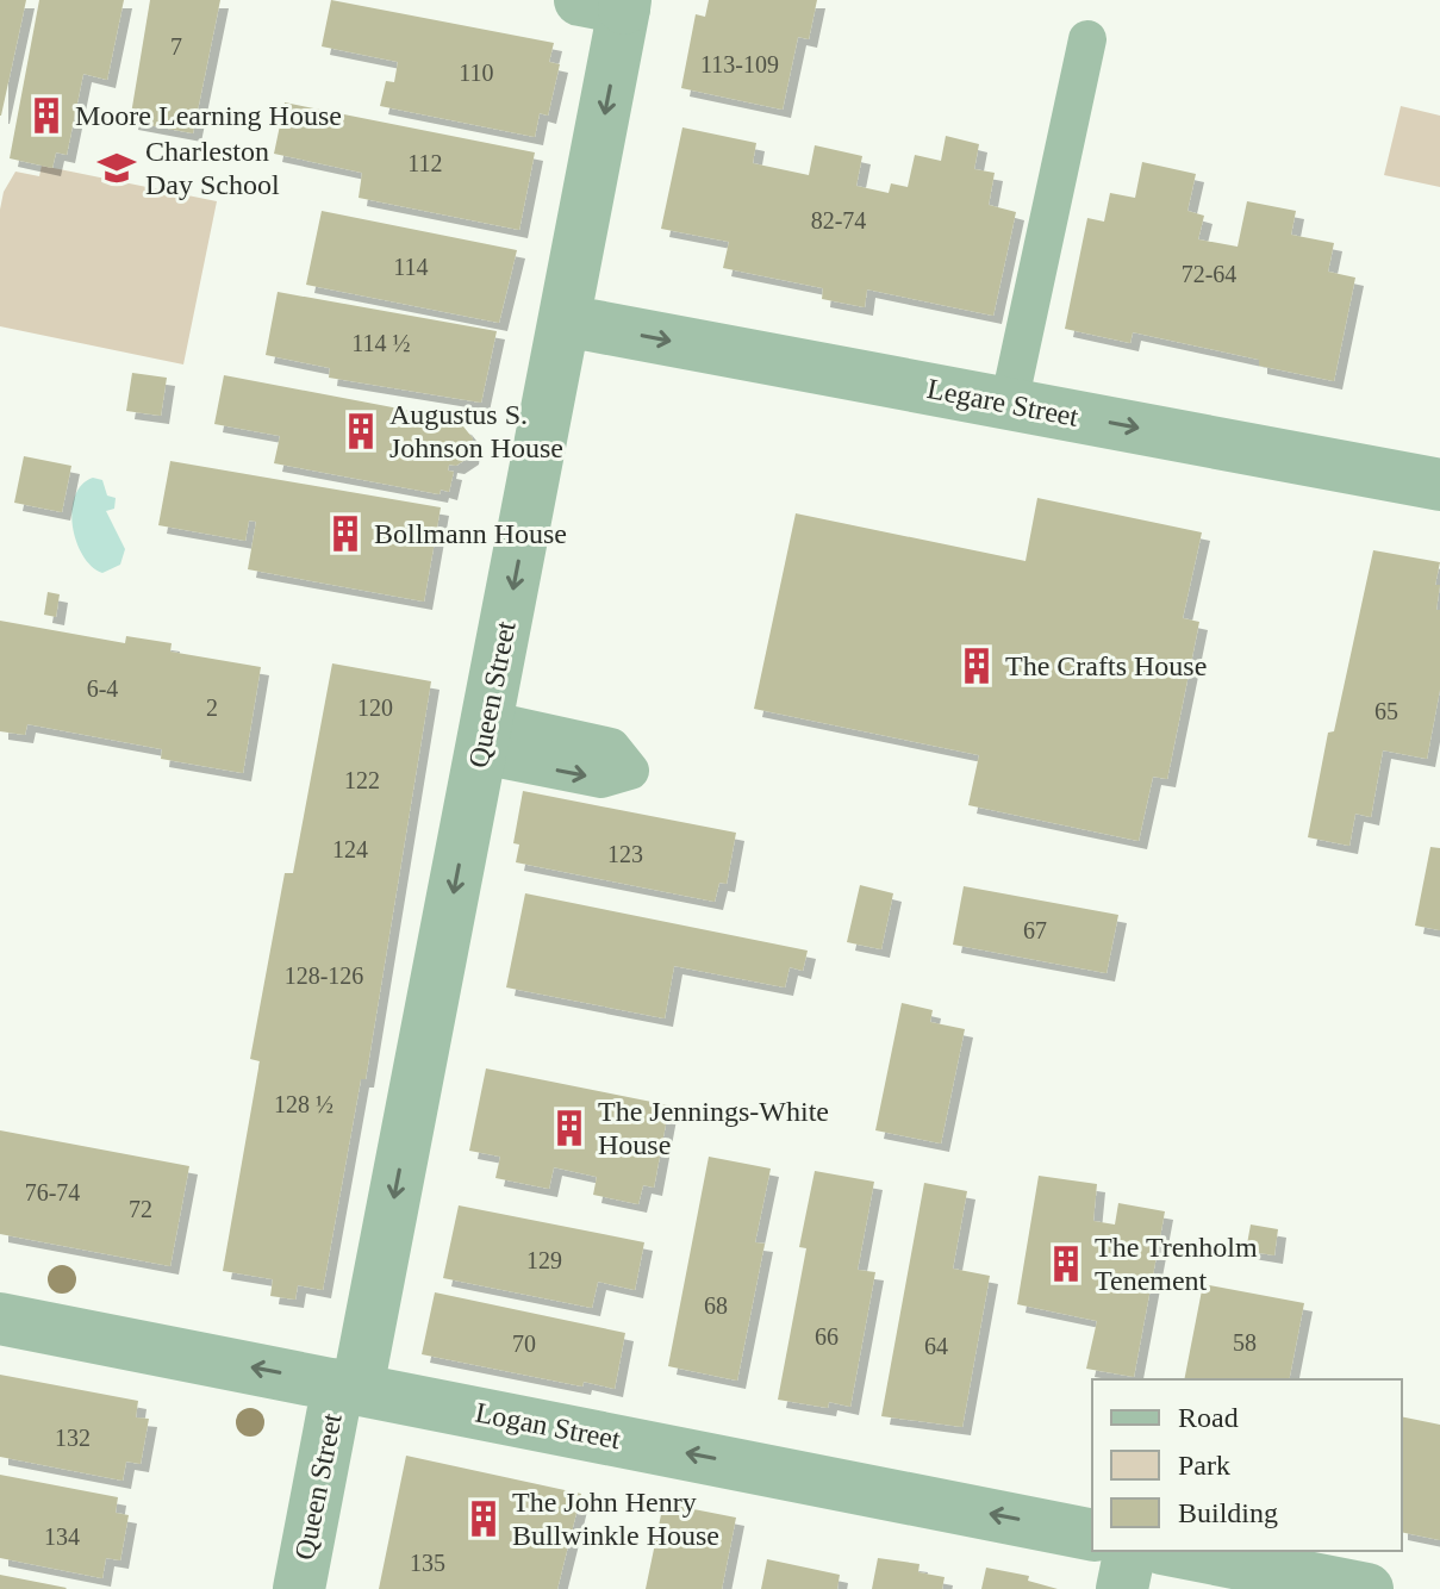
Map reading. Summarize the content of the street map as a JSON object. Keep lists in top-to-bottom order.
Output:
{
  "streets": {
    "street": ["Legare Street", "Queen Street", "Logan Street"]
  },
  "crossings": [
    ["Legare Street", "Queen Street"],
    ["Queen Street", "Logan Street"]
  ],
  "one_way": ["Legare Street", "Queen Street", "Logan Street"],
  "places": {
    "building": [
      "Moore Learning House",
      "Augustus S. Johnson House",
      "Bollmann House",
      "The Crafts House",
      "The Jennings-White House",
      "The Trenholm Tenement",
      "The John Henry Bullwinkle House"
    ],
    "school or university": ["Charleston Day School"]
  },
  "house_numbers": [
    "7",
    "113-109",
    "110",
    "112",
    "82-74",
    "114",
    "72-64",
    "114 ½",
    "6-4",
    "2",
    "120",
    "65",
    "122",
    "124",
    "123",
    "67",
    "128-126",
    "128 ½",
    "76-74",
    "72",
    "129",
    "68",
    "66",
    "58",
    "70",
    "64",
    "132",
    "134",
    "135"
  ],
  "legend": ["Road", "Park", "Building"]
}
